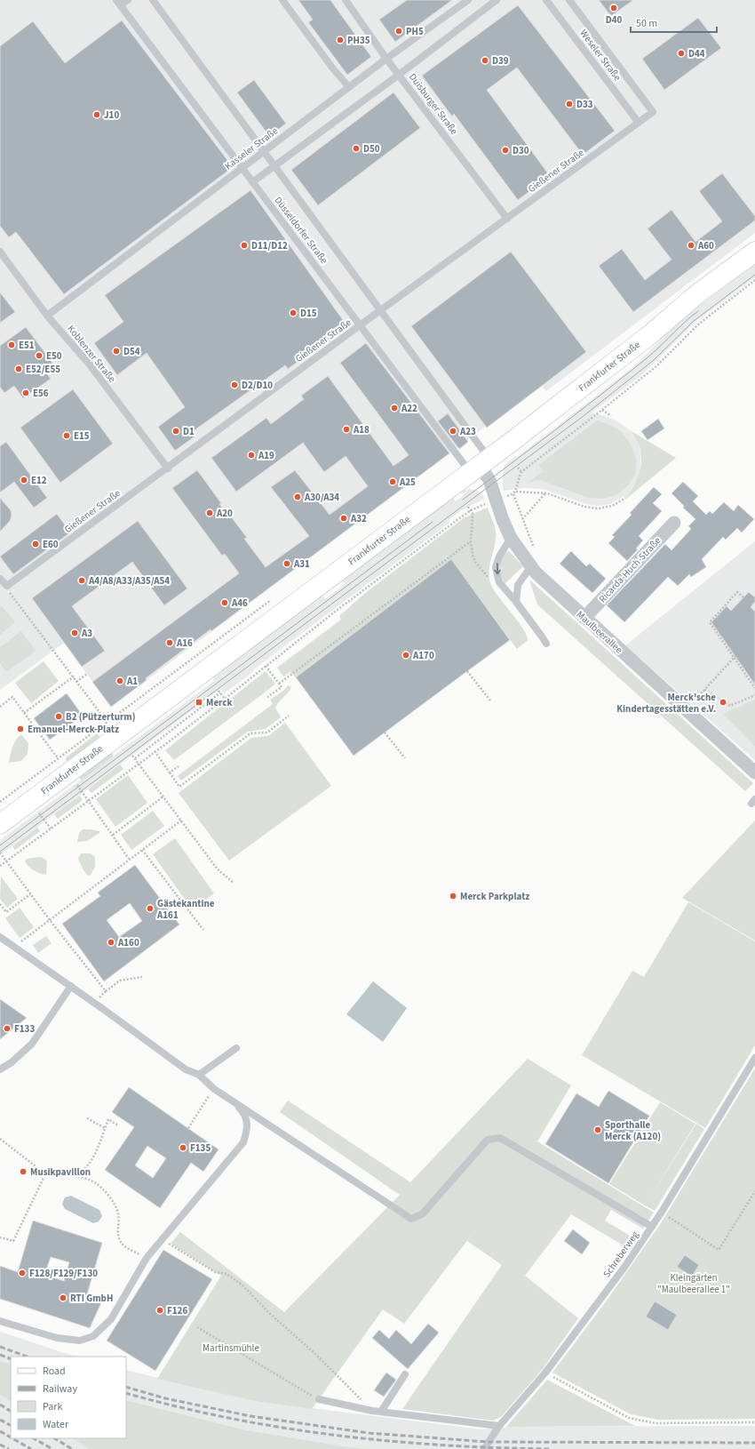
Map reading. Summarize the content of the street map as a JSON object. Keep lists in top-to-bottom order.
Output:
{
  "streets": {
    "main road": ["Frankfurter Straße"],
    "street": ["Ricarda-Huch-Straße", "Maulbeerallee"],
    "lane": [
      "Weseler Straße",
      "Duisburger Straße",
      "Kasseler Straße",
      "Gießener Straße",
      "Düsseldorfer Straße",
      "Koblenzer Straße",
      "Schreberweg"
    ]
  },
  "crossings": [
    ["Weseler Straße", "Gießener Straße"],
    ["Duisburger Straße", "Kasseler Straße"],
    ["Duisburger Straße", "Gießener Straße"],
    ["Kasseler Straße", "Düsseldorfer Straße"],
    ["Kasseler Straße", "Koblenzer Straße"],
    ["Gießener Straße", "Düsseldorfer Straße"],
    ["Gießener Straße", "Koblenzer Straße"],
    ["Düsseldorfer Straße", "Frankfurter Straße"],
    ["Düsseldorfer Straße", "Maulbeerallee"],
    ["Frankfurter Straße", "Maulbeerallee"],
    ["Ricarda-Huch-Straße", "Maulbeerallee"]
  ],
  "parks": ["Kleingärten \"Maulbeerallee 1\"", "Martinsmühle"],
  "places": {
    "other": [
      "D40",
      "PH5",
      "PH35",
      "D44",
      "D39",
      "D33",
      "J10",
      "D50",
      "D30",
      "D11/D12",
      "A60",
      "D15",
      "E51",
      "D54",
      "E50",
      "E52/E55",
      "D2/D10",
      "E56",
      "A22",
      "A18",
      "D1",
      "A23",
      "E15",
      "A19",
      "E12",
      "A25",
      "A30/A34",
      "A20",
      "A32",
      "E60",
      "A31",
      "A4/A8/A33/A35/A54",
      "A46",
      "A3",
      "A16",
      "A170",
      "A1",
      "Merck'sche Kindertagesstätten e.V.",
      "B2 (Pützerturm)",
      "Emanuel-Merck-Platz",
      "Merck Parkplatz",
      "Gästekantine A161",
      "A160",
      "F133",
      "Sporthalle Merck (A120)",
      "F135",
      "Musikpavillon",
      "F128/F129/F130",
      "RTI GmbH",
      "F126"
    ],
    "transit": ["Merck"]
  },
  "legend": [
    "Road",
    "Railway",
    "Park",
    "Water"
  ],
  "scale_bar": "50 m"
}
